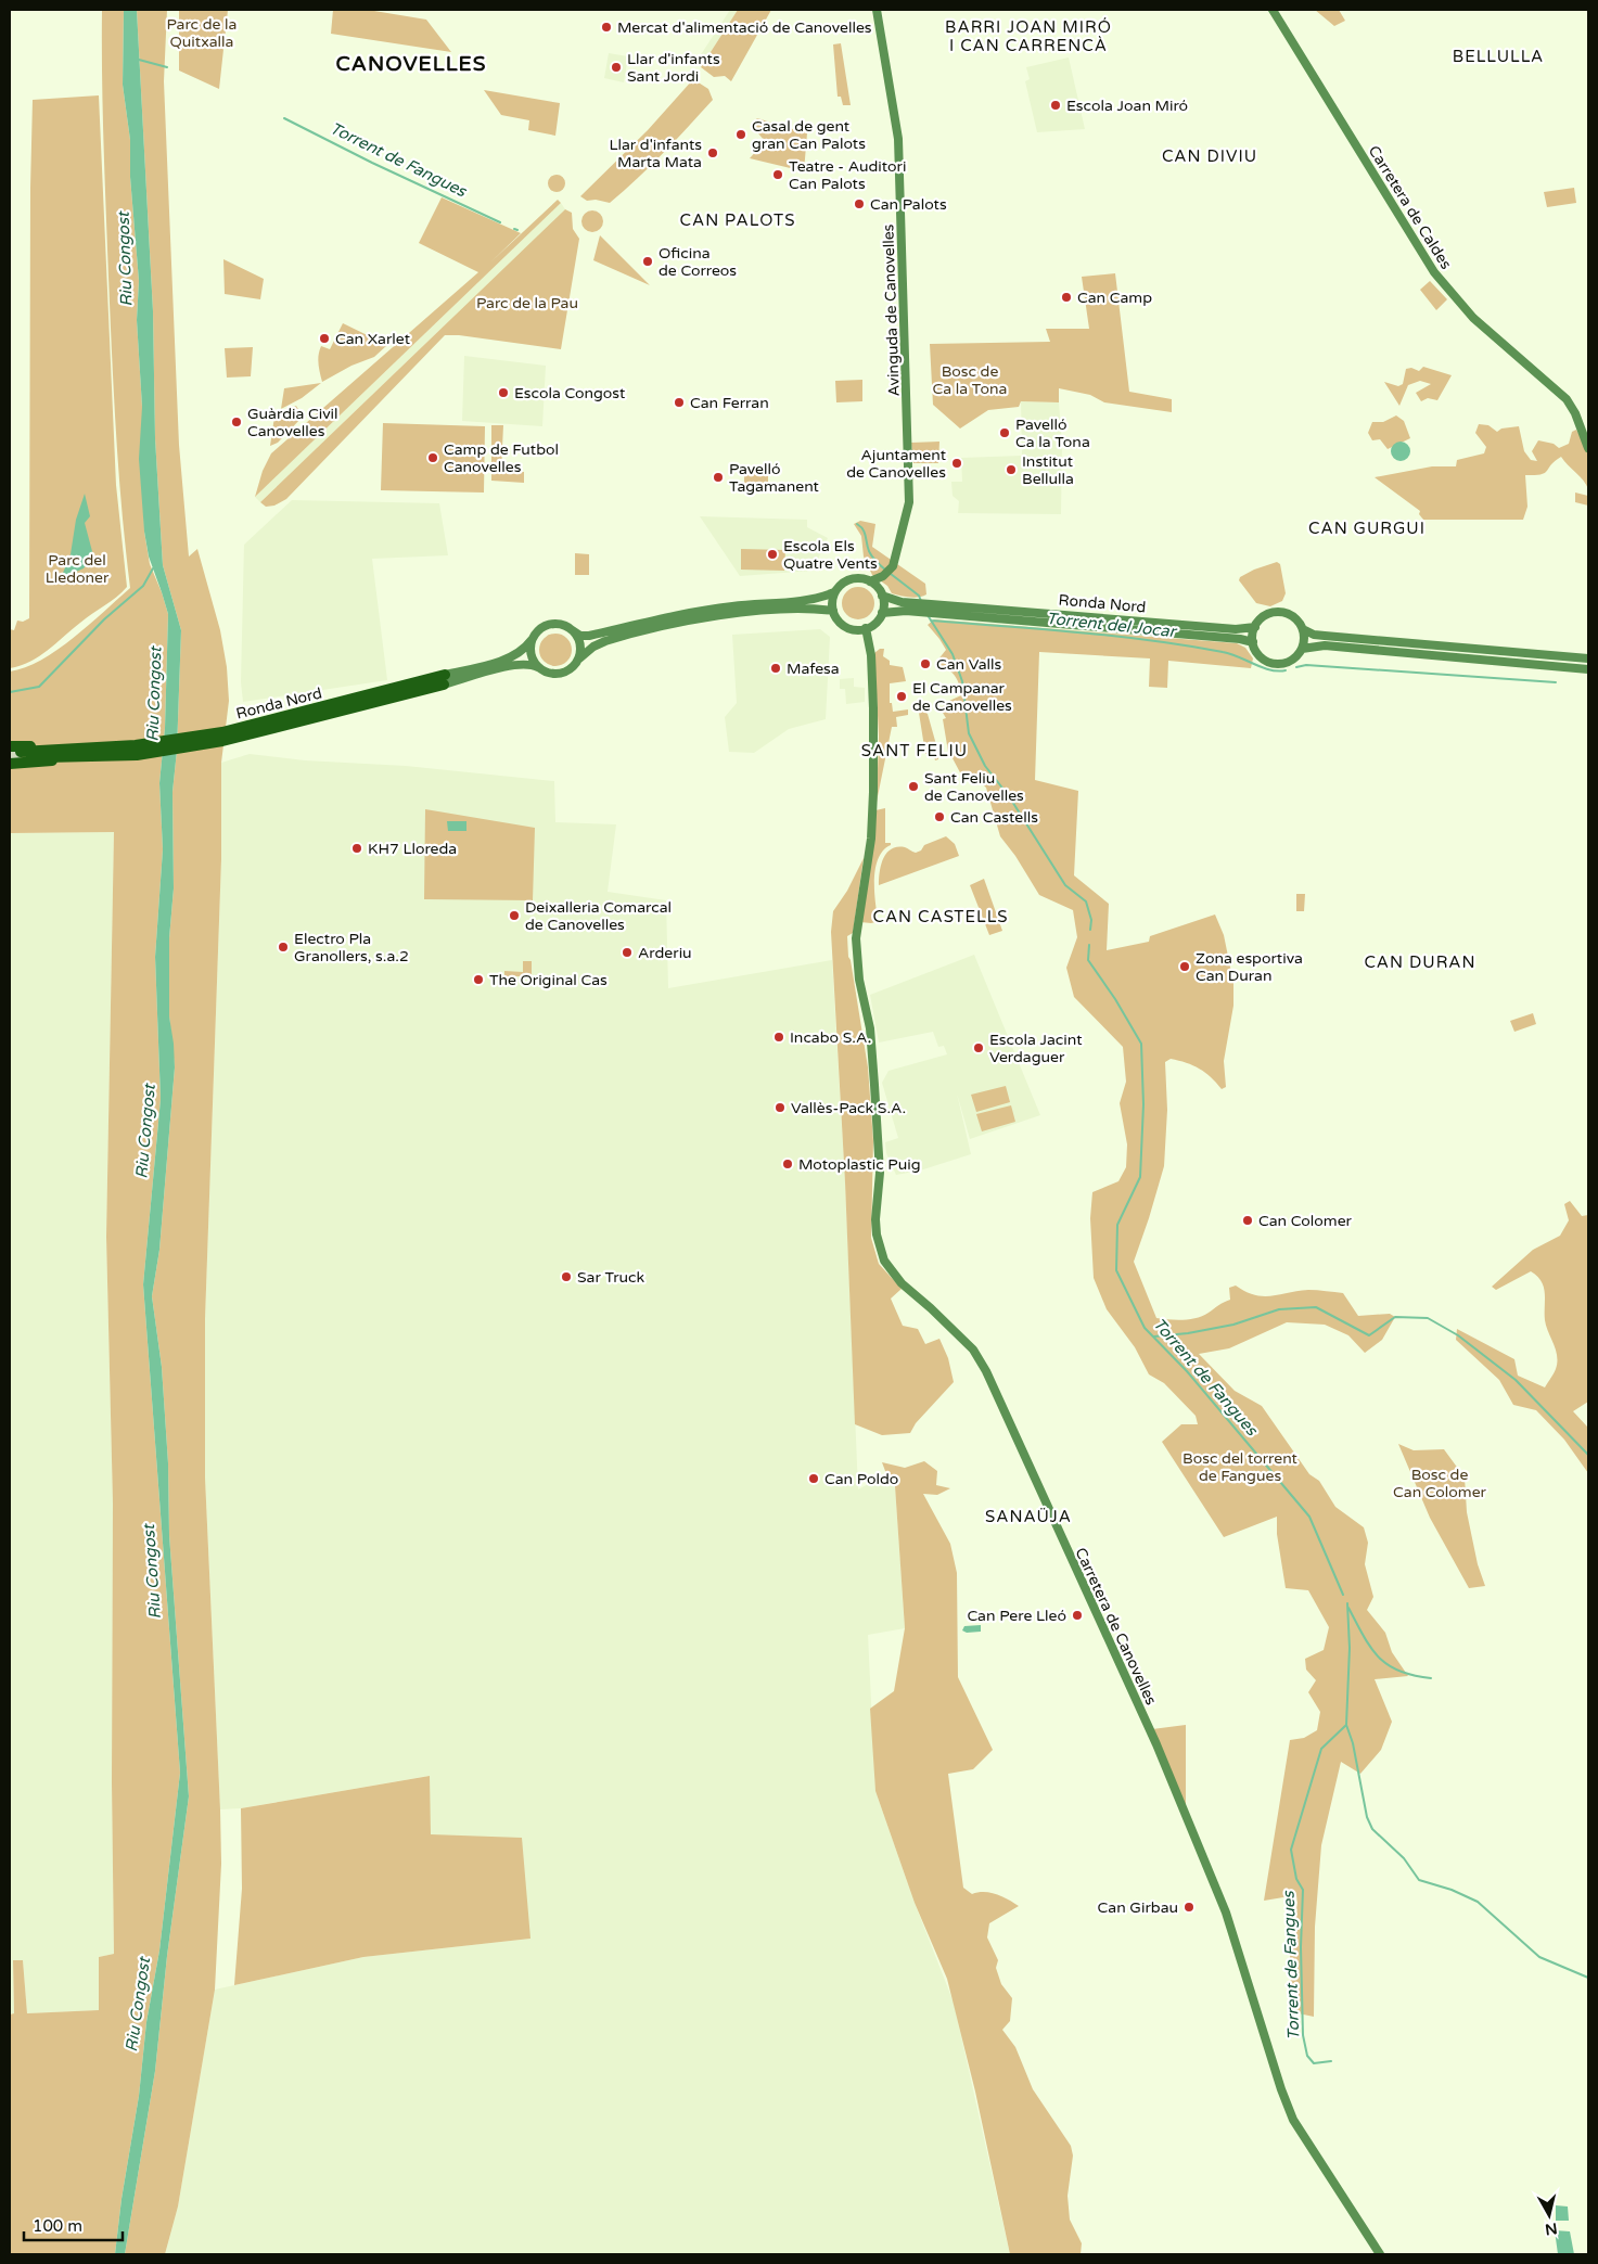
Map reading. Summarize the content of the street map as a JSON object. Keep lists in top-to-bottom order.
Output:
{
  "streets": {
    "highway": ["Ronda Nord"],
    "street": ["Carretera de Caldes", "Avinguda de Canovelles", "Carretera de Canovelles"]
  },
  "crossings": [
    ["Avinguda de Canovelles", "Ronda Nord"],
    ["Avinguda de Canovelles", "Carretera de Canovelles"],
    ["Ronda Nord", "Carretera de Canovelles"]
  ],
  "districts": [
    "BARRI JOAN MIRÓ I CAN CARRENCÀ",
    "BELLULLA",
    "CANOVELLES",
    "CAN DIVIU",
    "CAN PALOTS",
    "CAN GURGUI",
    "SANT FELIU",
    "CAN CASTELLS",
    "CAN DURAN",
    "SANAÜJA"
  ],
  "water": ["Torrent de Fangues", "Riu Congost", "Torrent del Jocar"],
  "parks": [
    "Parc de la Quitxalla",
    "Parc de la Pau",
    "Bosc de Ca la Tona",
    "Parc del Lledoner",
    "Bosc del torrent de Fangues",
    "Bosc de Can Colomer"
  ],
  "places": [
    "Mercat d'alimentació de Canovelles",
    "Llar d'infants Sant Jordi",
    "Escola Joan Miró",
    "Casal de gent gran Can Palots",
    "Llar d'infants Marta Mata",
    "Teatre - Auditori Can Palots",
    "Can Palots",
    "Oficina de Correos",
    "Can Camp",
    "Can Xarlet",
    "Escola Congost",
    "Can Ferran",
    "Guàrdia Civil Canovelles",
    "Pavelló Ca la Tona",
    "Camp de Futbol Canovelles",
    "Ajuntament de Canovelles",
    "Institut Bellulla",
    "Pavelló Tagamanent",
    "Escola Els Quatre Vents",
    "Can Valls",
    "Mafesa",
    "El Campanar de Canovelles",
    "Sant Feliu de Canovelles",
    "Can Castells",
    "KH7 Lloreda",
    "Deixalleria Comarcal de Canovelles",
    "Electro Pla Granollers, s.a.2",
    "Arderiu",
    "Zona esportiva Can Duran",
    "The Original Cas",
    "Incabo S.A.",
    "Escola Jacint Verdaguer",
    "Vallès-Pack S.A.",
    "Motoplastic Puig",
    "Can Colomer",
    "Sar Truck",
    "Can Poldo",
    "Can Pere Lleó",
    "Can Girbau"
  ],
  "scale_bar": "100 m",
  "north": "bottom"
}
